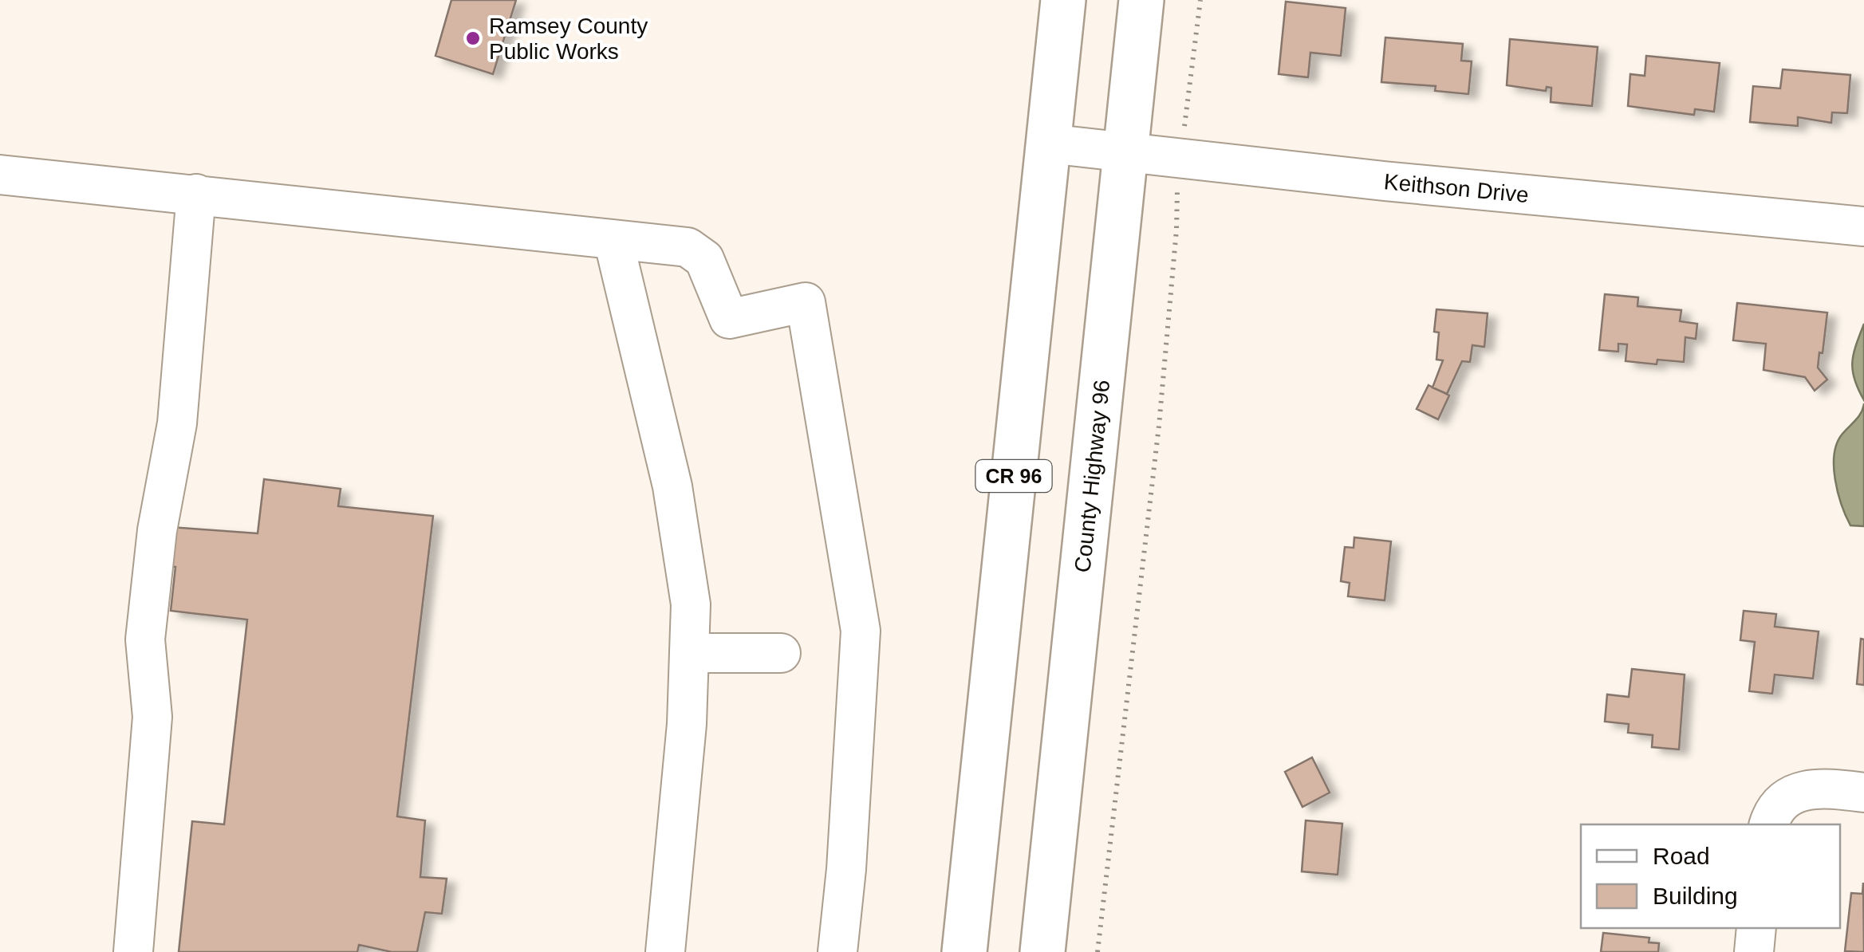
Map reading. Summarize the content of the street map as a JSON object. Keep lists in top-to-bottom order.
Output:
{
  "streets": {
    "main road": ["CR 96", "County Highway 96"],
    "street": ["Keithson Drive"]
  },
  "crossings": [
    ["Keithson Drive", "CR 96"],
    ["Keithson Drive", "County Highway 96"]
  ],
  "places": ["Ramsey County Public Works"],
  "legend": ["Road", "Building"]
}
